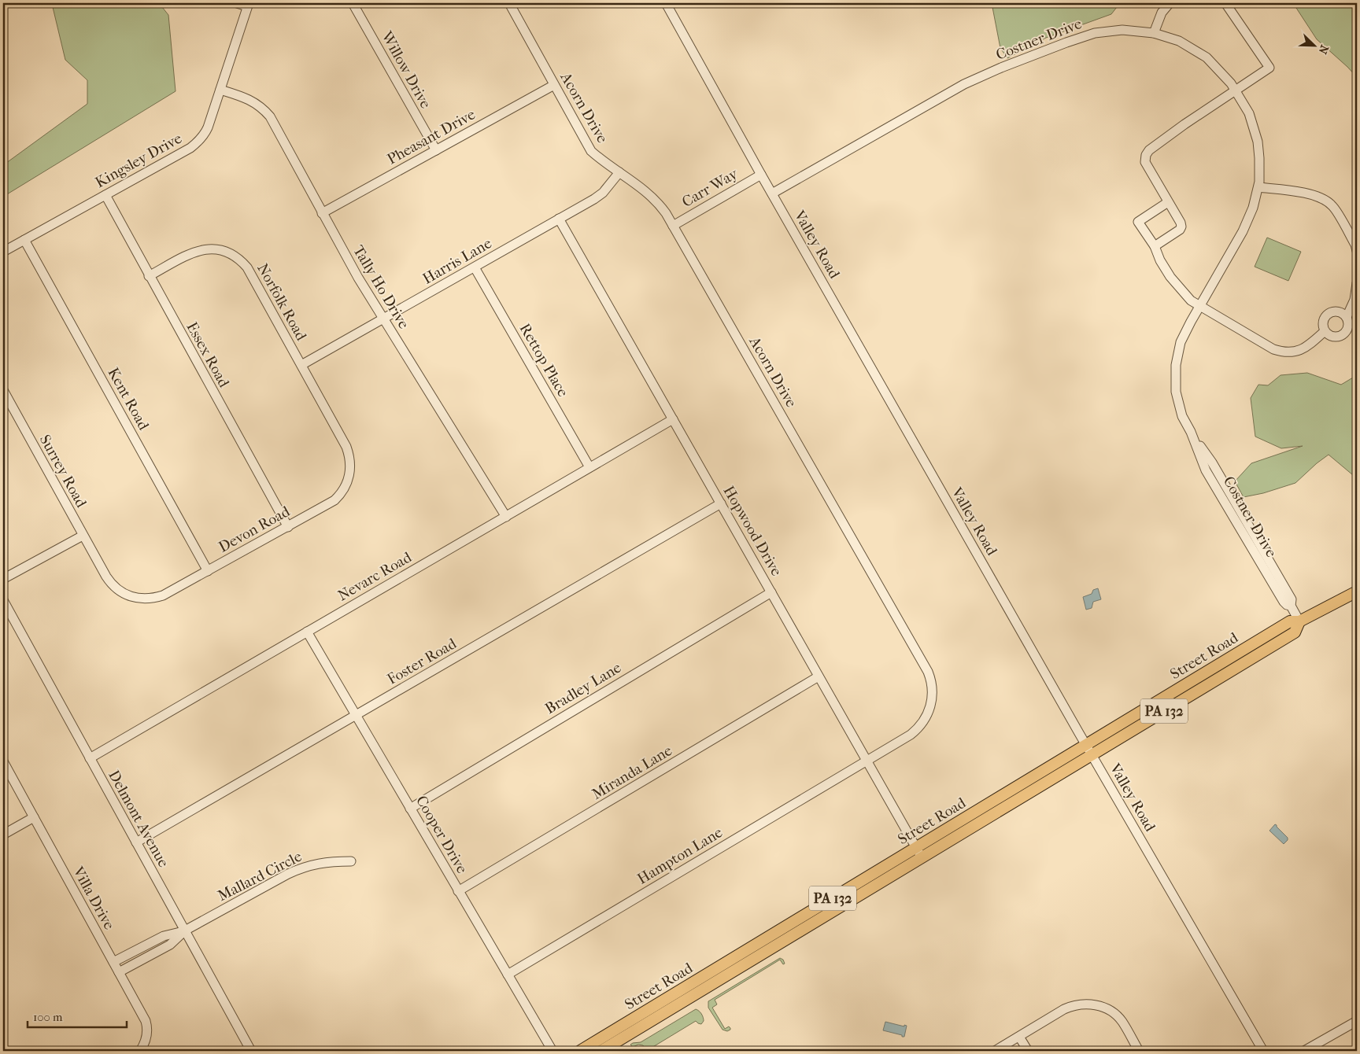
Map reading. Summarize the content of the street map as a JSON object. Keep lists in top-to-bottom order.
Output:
{
  "streets": {
    "main road": ["Street Road", "PA 132"],
    "street": [
      "Costner Drive",
      "Willow Drive",
      "Acorn Drive",
      "Pheasant Drive",
      "Kingsley Drive",
      "Carr Way",
      "Valley Road",
      "Harris Lane",
      "Tally Ho Drive",
      "Norfolk Road",
      "Essex Road",
      "Rettop Place",
      "Kent Road",
      "Surrey Road",
      "Devon Road",
      "Hopwood Drive",
      "Nevarc Road",
      "Foster Road",
      "Bradley Lane",
      "Miranda Lane",
      "Delmont Avenue",
      "Cooper Drive",
      "Hampton Lane",
      "Mallard Circle",
      "Villa Drive"
    ]
  },
  "crossings": [
    ["Costner Drive", "Valley Road"],
    ["Costner Drive", "Street Road"],
    ["Willow Drive", "Pheasant Drive"],
    ["Acorn Drive", "Pheasant Drive"],
    ["Acorn Drive", "Carr Way"],
    ["Acorn Drive", "Harris Lane"],
    ["Acorn Drive", "Hopwood Drive"],
    ["Acorn Drive", "Hampton Lane"],
    ["Pheasant Drive", "Tally Ho Drive"],
    ["Kingsley Drive", "Tally Ho Drive"],
    ["Kingsley Drive", "Essex Road"],
    ["Kingsley Drive", "Kent Road"],
    ["Carr Way", "Valley Road"],
    ["Valley Road", "Street Road"],
    ["Harris Lane", "Tally Ho Drive"],
    ["Harris Lane", "Norfolk Road"],
    ["Harris Lane", "Rettop Place"],
    ["Harris Lane", "Hopwood Drive"],
    ["Tally Ho Drive", "Nevarc Road"],
    ["Norfolk Road", "Essex Road"],
    ["Norfolk Road", "Devon Road"],
    ["Essex Road", "Devon Road"],
    ["Rettop Place", "Nevarc Road"],
    ["Kent Road", "Devon Road"],
    ["Surrey Road", "Devon Road"],
    ["Hopwood Drive", "Nevarc Road"],
    ["Hopwood Drive", "Street Road"],
    ["Hopwood Drive", "Foster Road"],
    ["Hopwood Drive", "Bradley Lane"],
    ["Hopwood Drive", "Miranda Lane"],
    ["Hopwood Drive", "Hampton Lane"],
    ["Nevarc Road", "Delmont Avenue"],
    ["Nevarc Road", "Cooper Drive"],
    ["Foster Road", "Delmont Avenue"],
    ["Foster Road", "Cooper Drive"],
    ["Bradley Lane", "Cooper Drive"],
    ["Miranda Lane", "Cooper Drive"],
    ["Delmont Avenue", "Mallard Circle"],
    ["Cooper Drive", "Hampton Lane"]
  ],
  "scale_bar": "100 m",
  "north": "bottom right"
}
